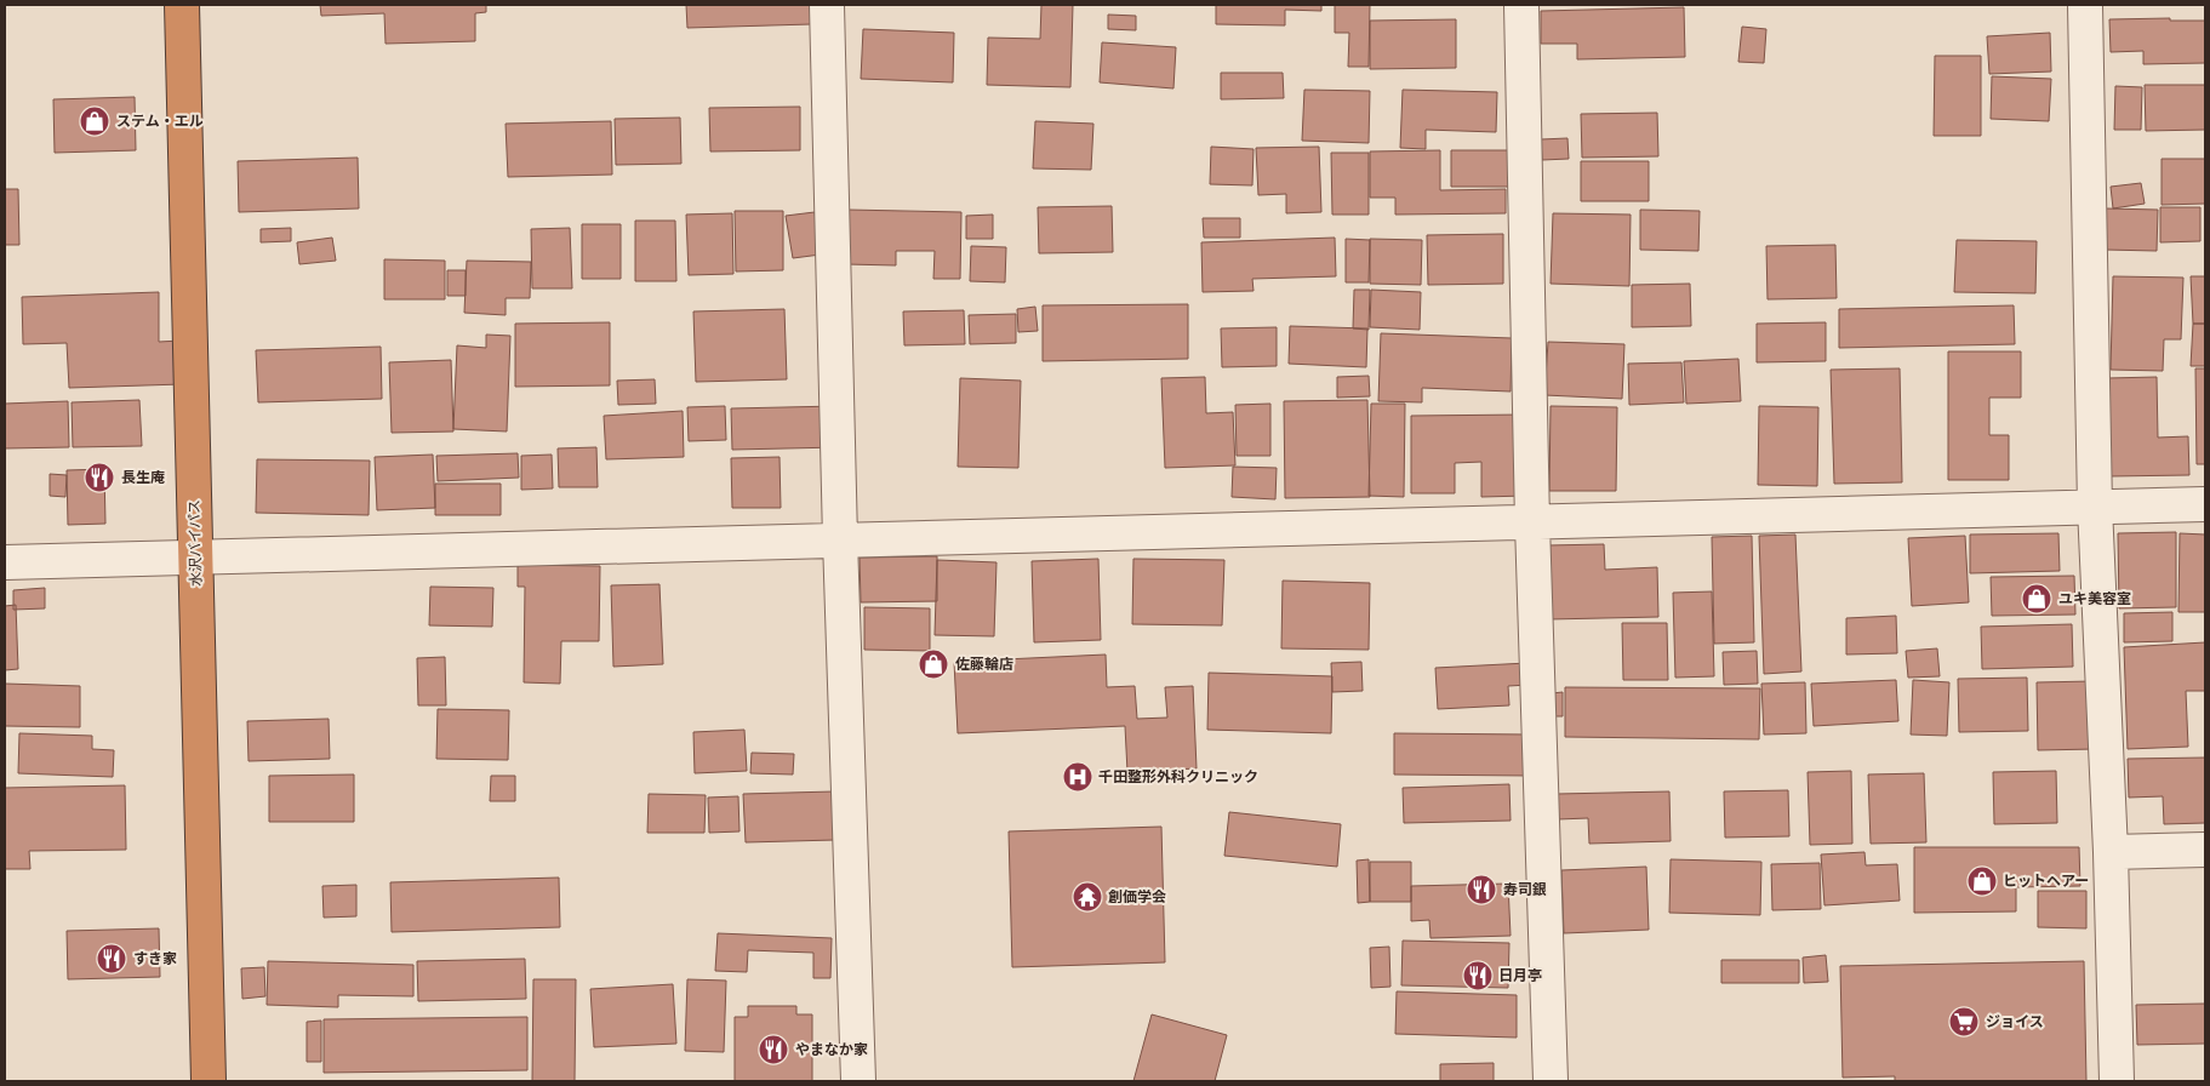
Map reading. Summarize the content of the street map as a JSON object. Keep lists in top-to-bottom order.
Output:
{
  "streets": {
    "highway": ["水沢バイパス"]
  },
  "places": {
    "shop": [
      "ステム・エル",
      "ユキ美容室",
      "佐藤輪店",
      "ヒットヘアー"
    ],
    "restaurant": [
      "長生庵",
      "寿司銀",
      "すき家",
      "日月亭",
      "やまなか家"
    ],
    "hospital": ["千田整形外科クリニック"],
    "temple": ["創価学会"],
    "supermarket": ["ジョイス"]
  }
}
